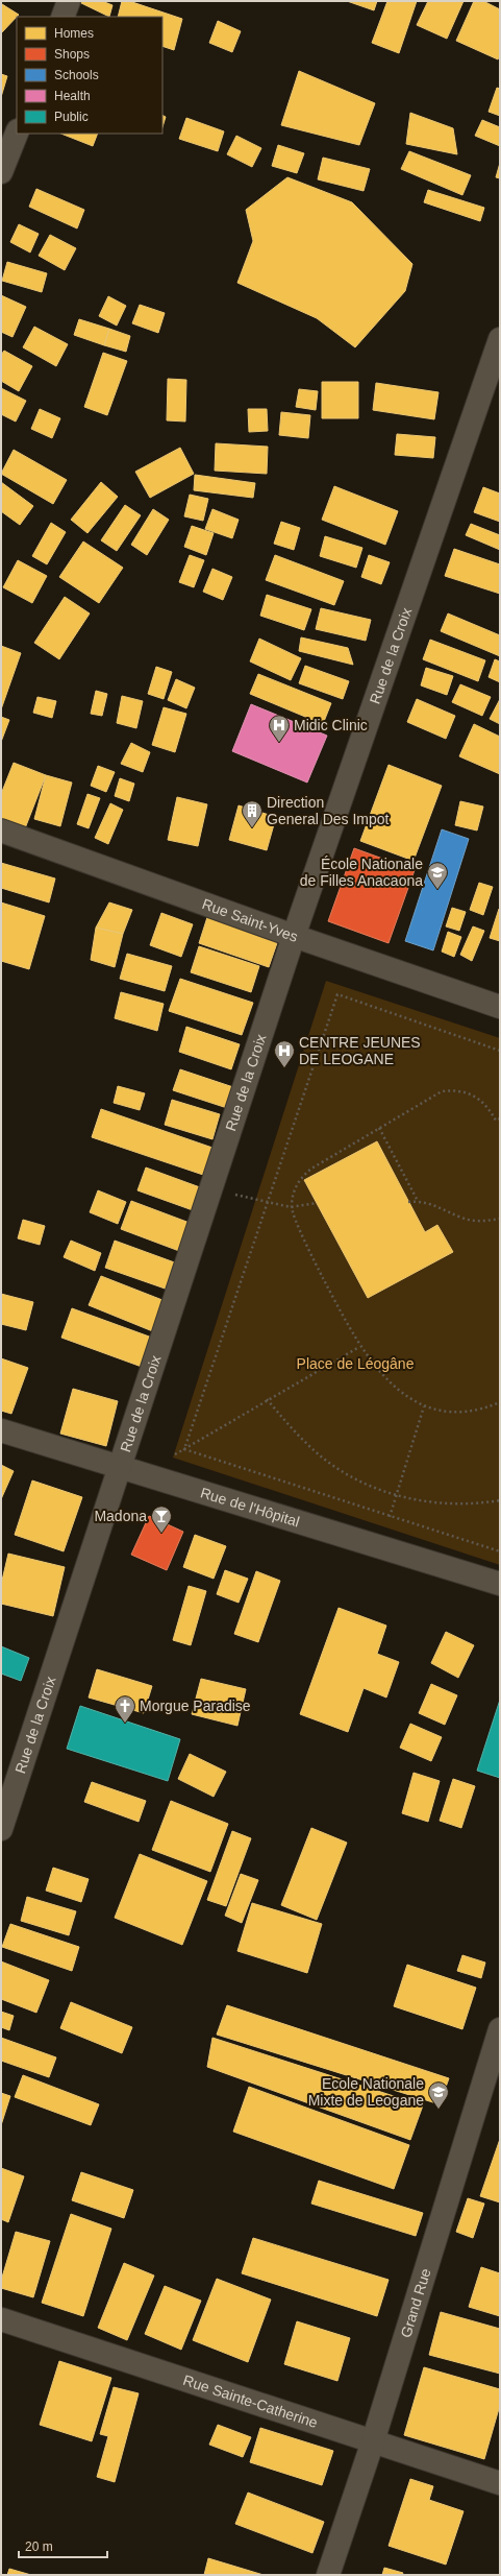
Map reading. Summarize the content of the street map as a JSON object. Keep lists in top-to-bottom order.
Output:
{
  "streets": {
    "street": [
      "Rue de la Croix",
      "Rue Saint-Yves",
      "Rue de l'Hôpital",
      "Grand Rue",
      "Rue Sainte-Catherine"
    ]
  },
  "crossings": [
    ["Rue de la Croix", "Rue Saint-Yves"],
    ["Rue de la Croix", "Rue de l'Hôpital"],
    ["Grand Rue", "Rue Sainte-Catherine"]
  ],
  "parks": ["Place de Léogâne"],
  "places": {
    "hospital": ["Midic Clinic", "CENTRE JEUNES DE LEOGANE"],
    "building": ["Direction General Des Impot"],
    "school or university": ["École Nationale de Filles Anacaona", "Ecole Nationale Mixte de Leogane"],
    "bar": ["Madona"],
    "church": ["Morgue Paradise"]
  },
  "legend": [
    "Homes",
    "Shops",
    "Schools",
    "Health",
    "Public"
  ],
  "scale_bar": "20 m"
}
